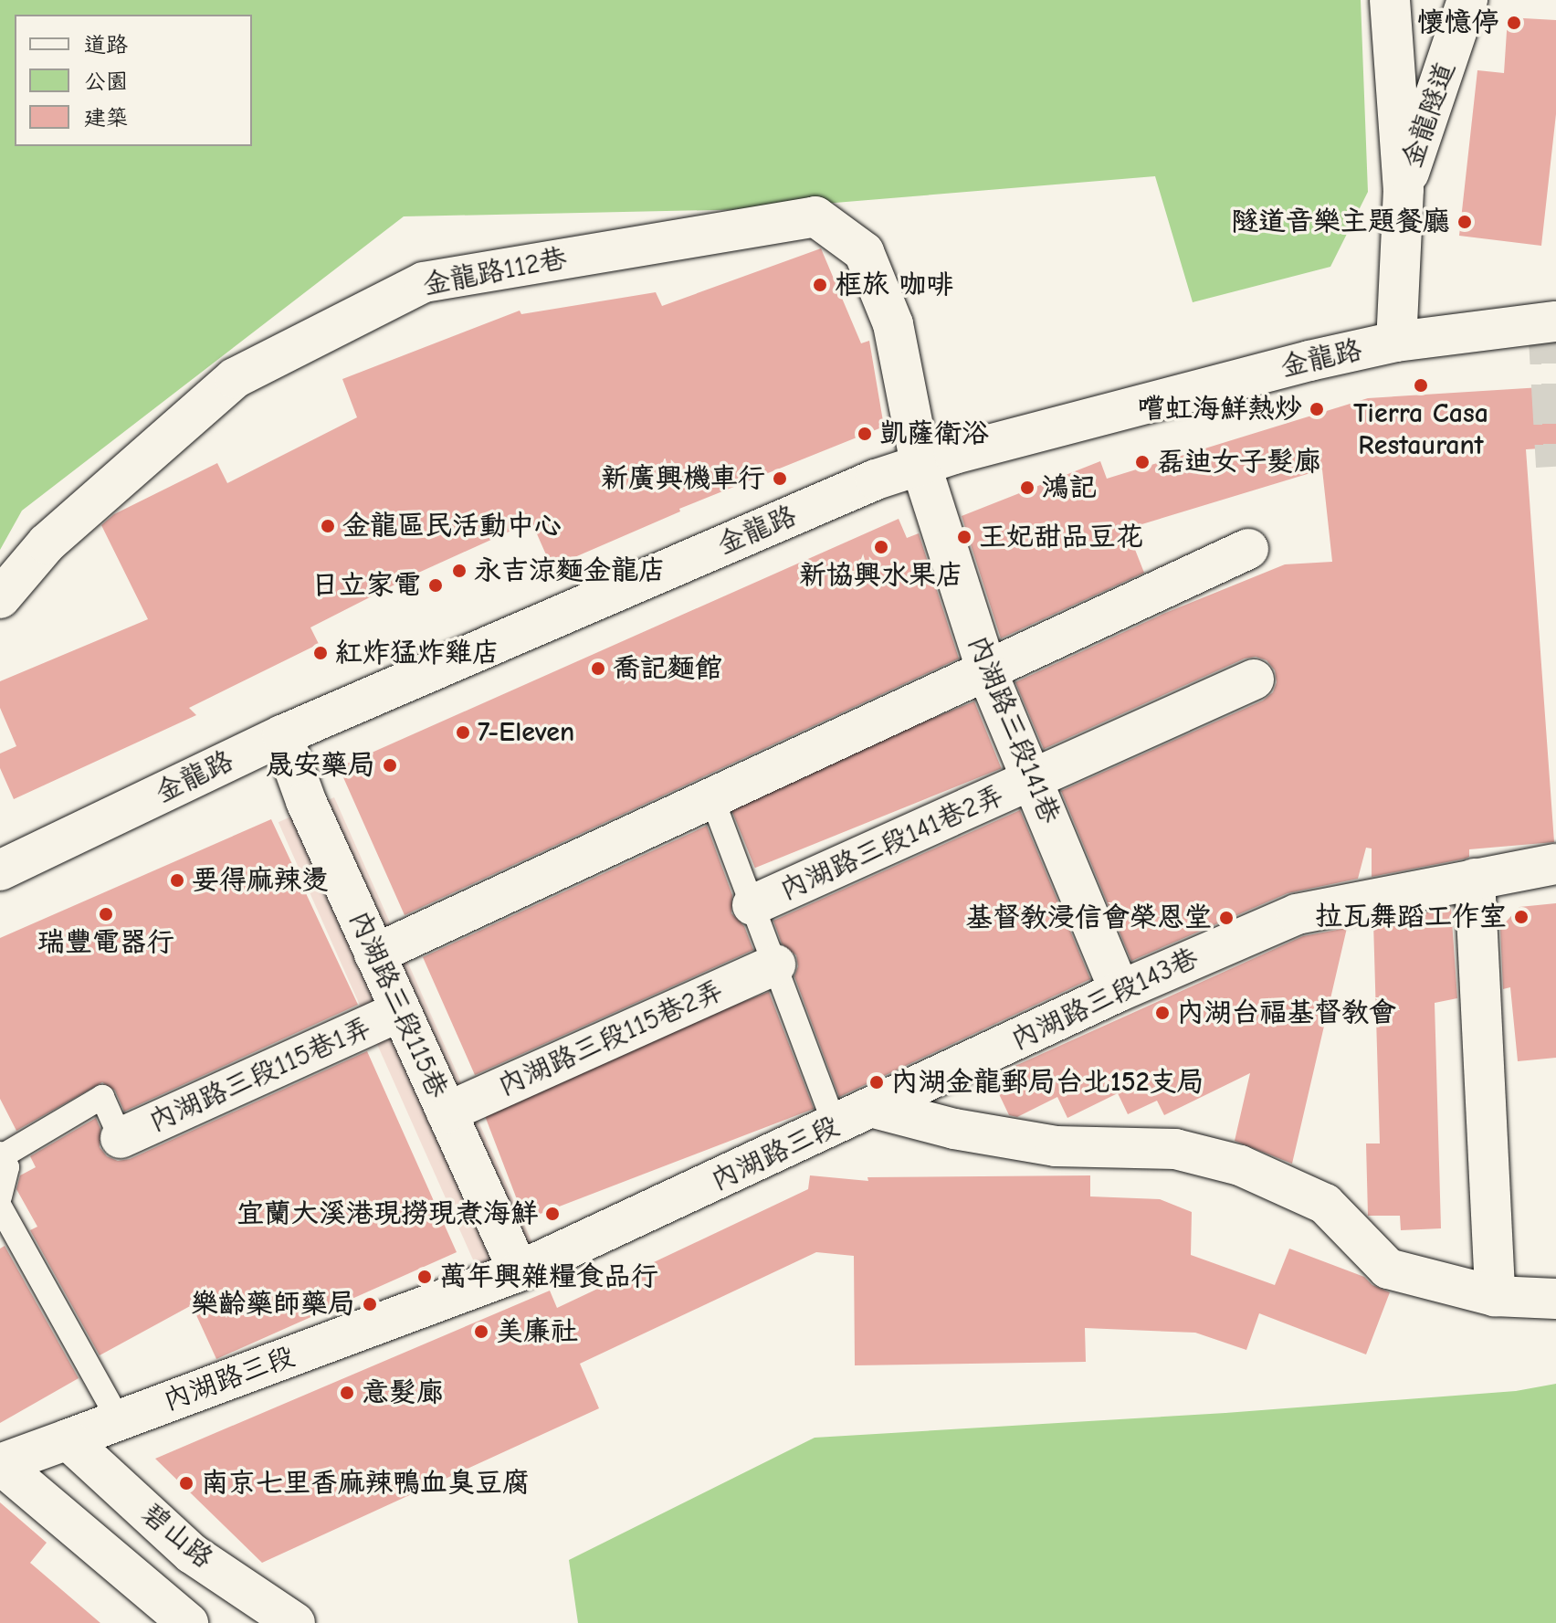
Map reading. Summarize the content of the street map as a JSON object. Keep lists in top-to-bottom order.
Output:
{
  "streets": {
    "street": [
      "金龍隧道",
      "金龍路112巷",
      "金龍路",
      "內湖路三段141巷",
      "內湖路三段141巷2弄",
      "內湖路三段143巷",
      "內湖路三段115巷",
      "內湖路三段115巷2弄",
      "內湖路三段115巷1弄",
      "內湖路三段",
      "碧山路"
    ]
  },
  "crossings": [
    ["金龍隧道", "金龍路"],
    ["金龍路112巷", "金龍路"],
    ["金龍路112巷", "內湖路三段141巷"],
    ["金龍路", "內湖路三段141巷"],
    ["金龍路", "內湖路三段115巷"],
    ["內湖路三段141巷", "內湖路三段141巷2弄"],
    ["內湖路三段141巷", "內湖路三段143巷"],
    ["內湖路三段143巷", "內湖路三段"],
    ["內湖路三段115巷", "內湖路三段115巷2弄"],
    ["內湖路三段115巷", "內湖路三段115巷1弄"],
    ["內湖路三段115巷", "內湖路三段"],
    ["內湖路三段", "碧山路"]
  ],
  "places": [
    "懷憶停",
    "隧道音樂主題餐廳",
    "框旅 咖啡",
    "Tierra Casa Restaurant",
    "嚐虹海鮮熱炒",
    "凱薩衛浴",
    "磊迪女子髮廊",
    "新廣興機車行",
    "鴻記",
    "金龍區民活動中心",
    "王妃甜品豆花",
    "新協興水果店",
    "永吉涼麵金龍店",
    "日立家電",
    "紅炸猛炸雞店",
    "喬記麵館",
    "7-Eleven",
    "晟安藥局",
    "要得麻辣燙",
    "瑞豐電器行",
    "拉瓦舞蹈工作室",
    "基督教浸信會榮恩堂",
    "內湖台福基督教會",
    "內湖金龍郵局台北152支局",
    "宜蘭大溪港現撈現煮海鮮",
    "萬年興雜糧食品行",
    "樂齡藥師藥局",
    "美廉社",
    "意髮廊",
    "南京七里香麻辣鴨血臭豆腐"
  ],
  "legend": ["道路", "公園", "建築"]
}
